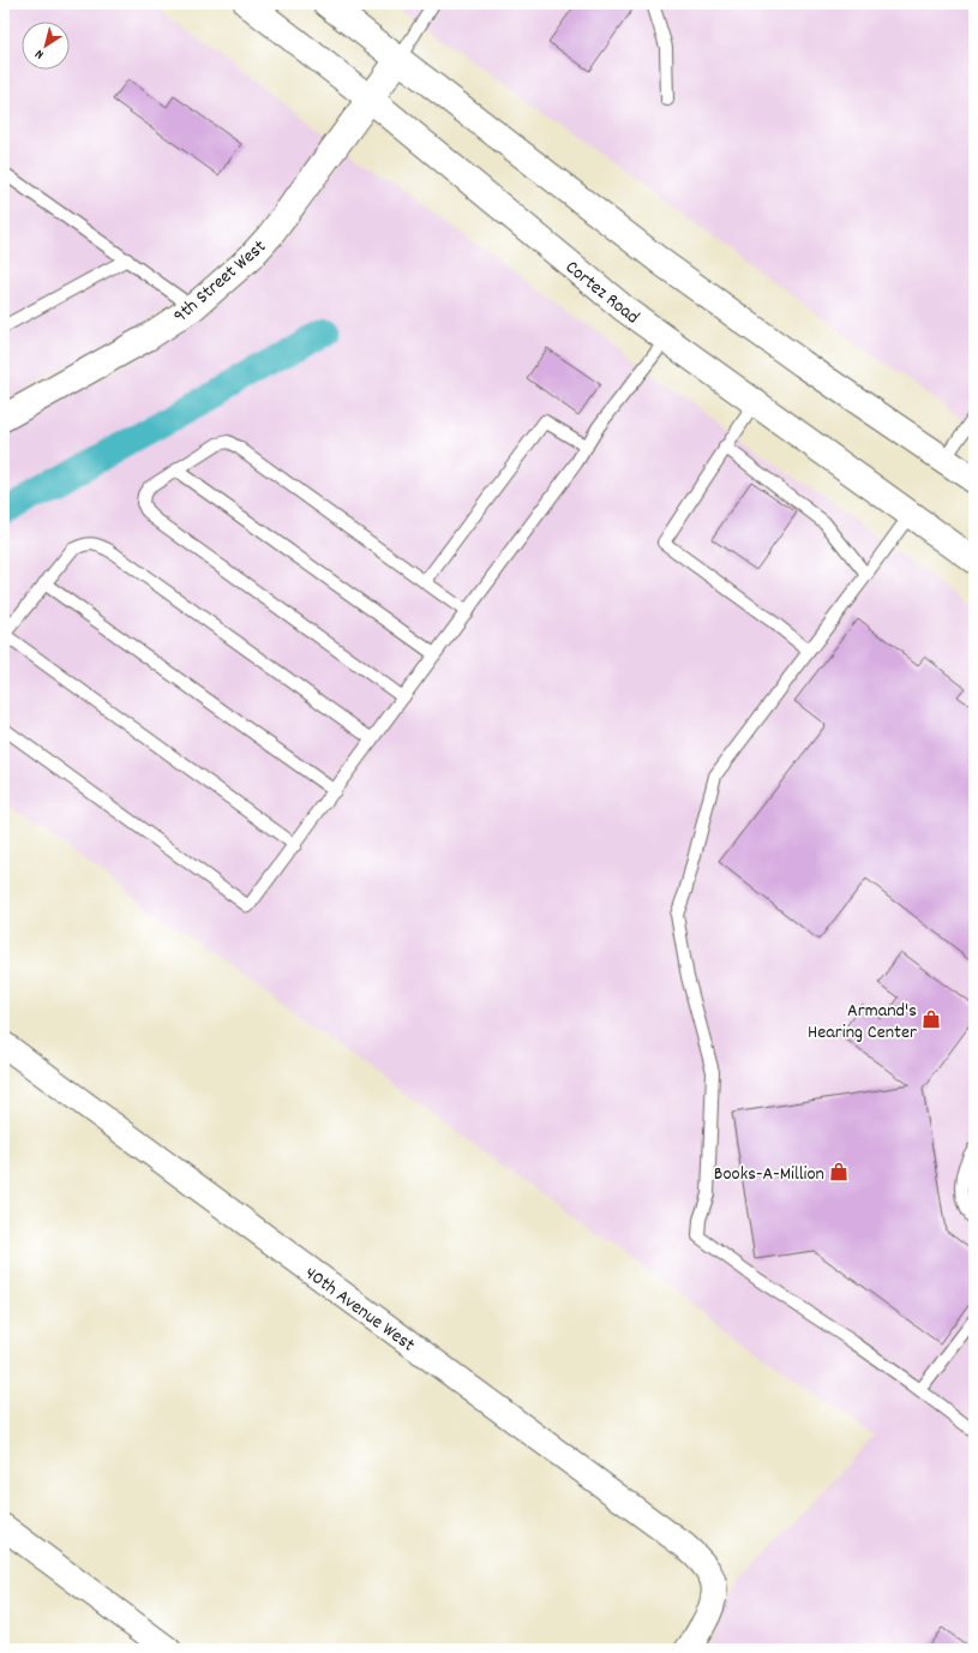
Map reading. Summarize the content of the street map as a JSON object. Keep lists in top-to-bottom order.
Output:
{
  "streets": {
    "main road": ["9th Street West", "Cortez Road"],
    "street": ["40th Avenue West"]
  },
  "crossings": [
    ["9th Street West", "Cortez Road"]
  ],
  "places": {
    "shop": ["Armand's Hearing Center", "Books-A-Million"]
  },
  "north": "bottom left"
}
